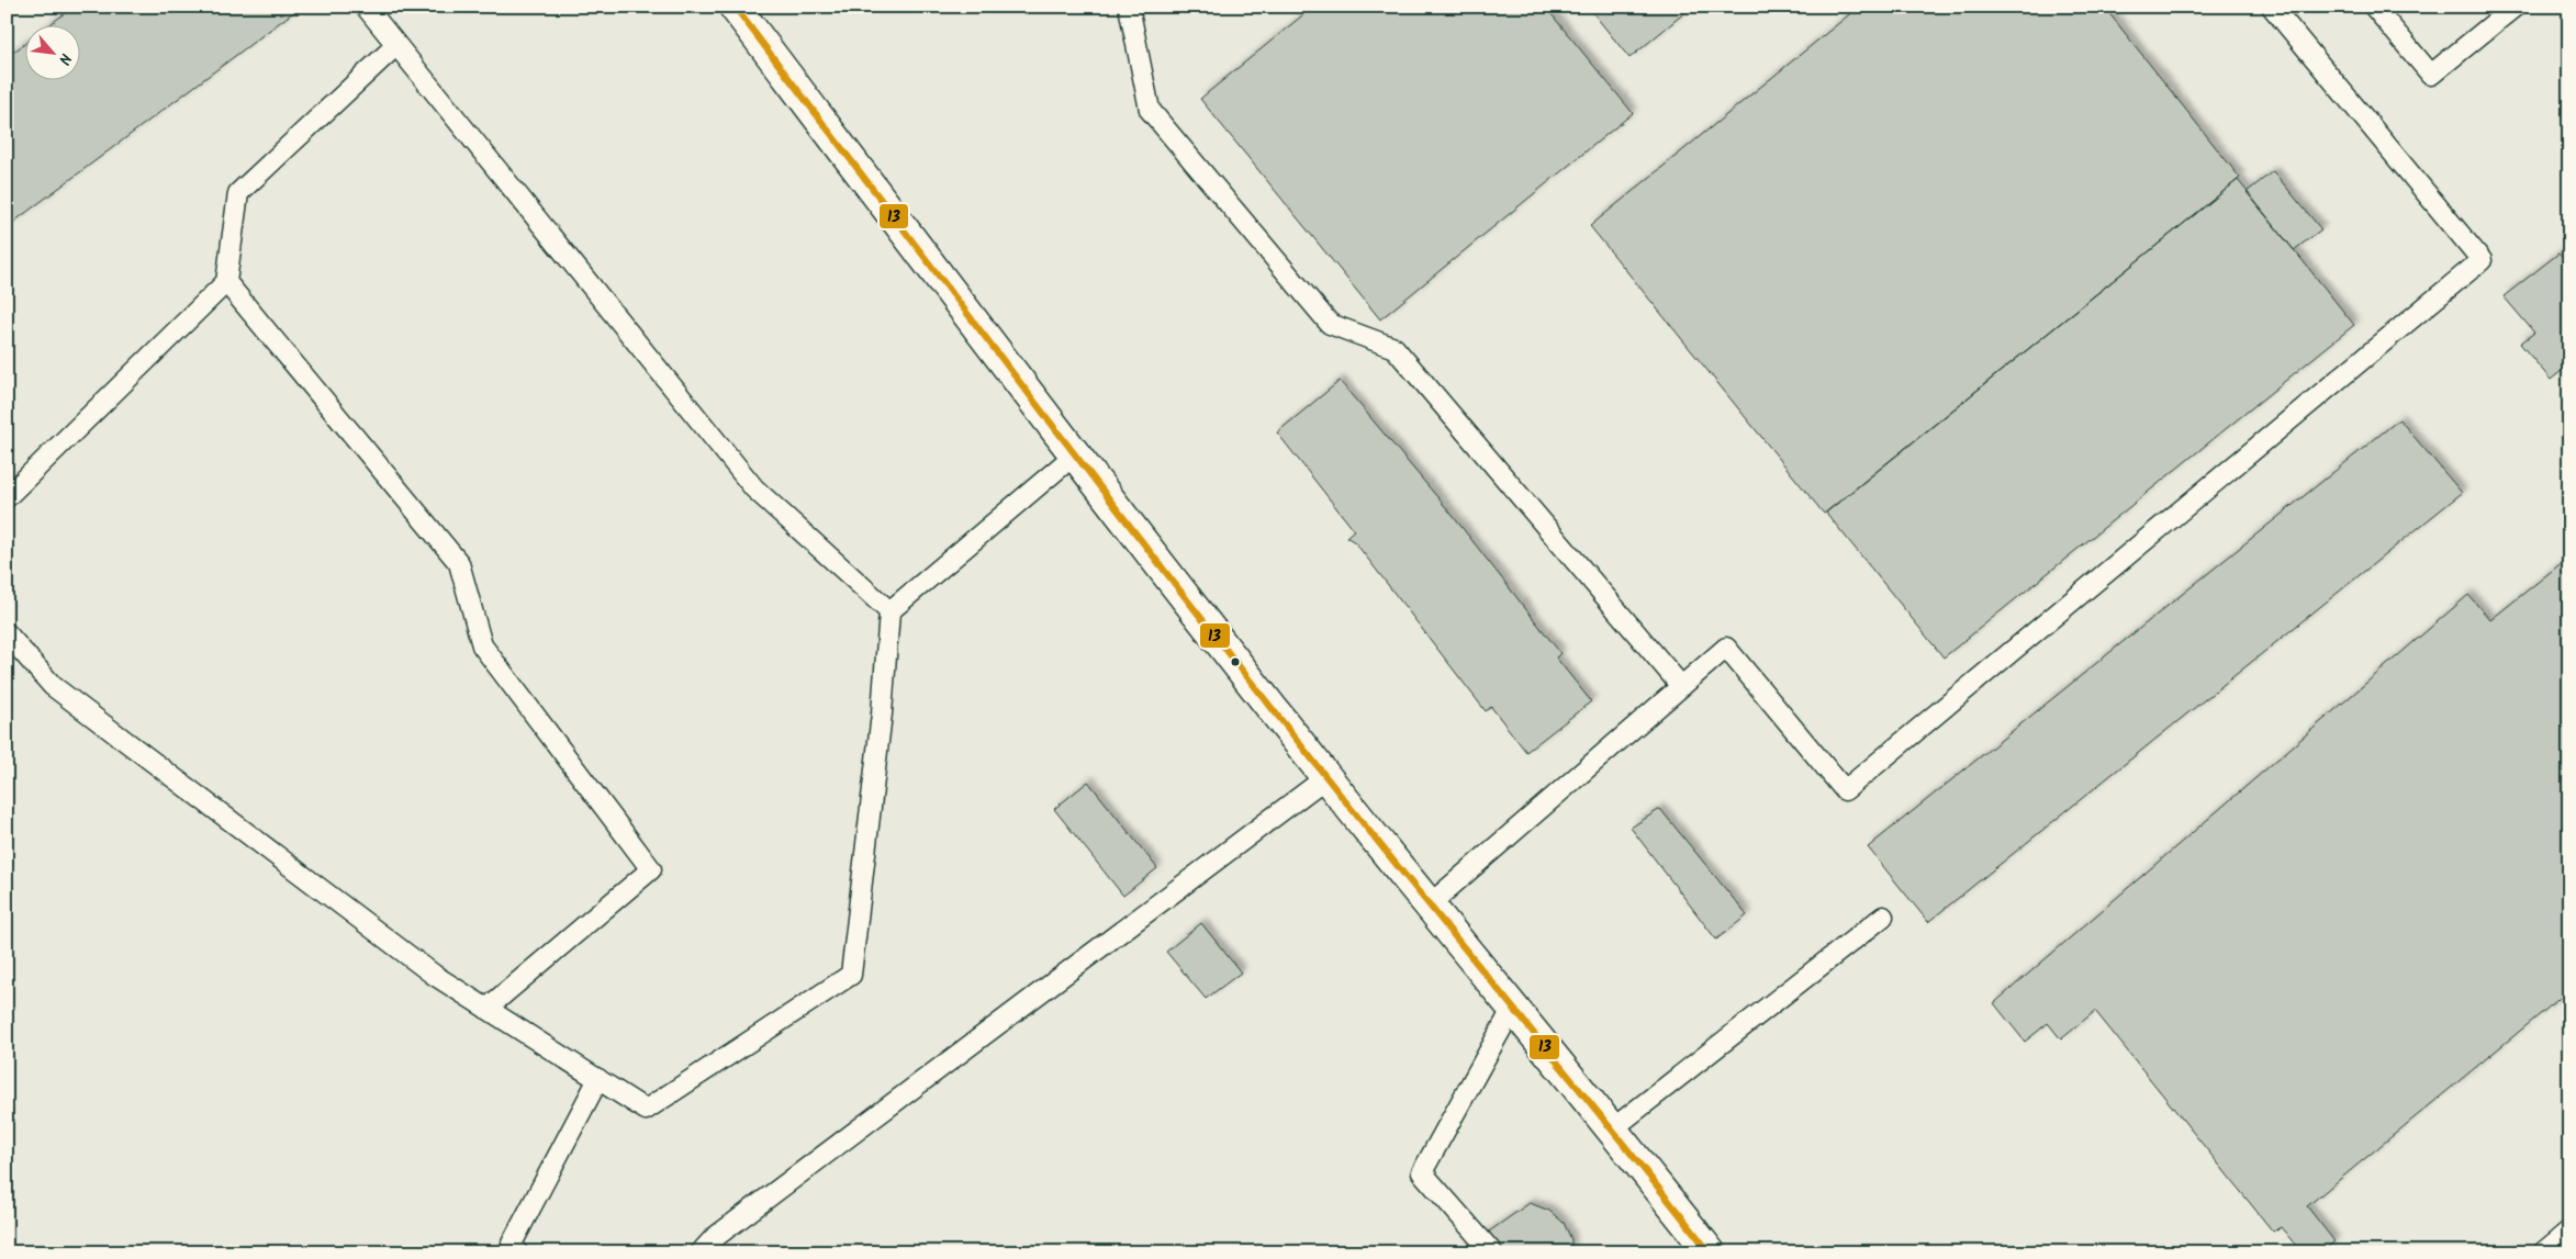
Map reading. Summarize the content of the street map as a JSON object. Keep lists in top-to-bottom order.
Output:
{
  "lines": ["transit line 13"],
  "north": "bottom right"
}
